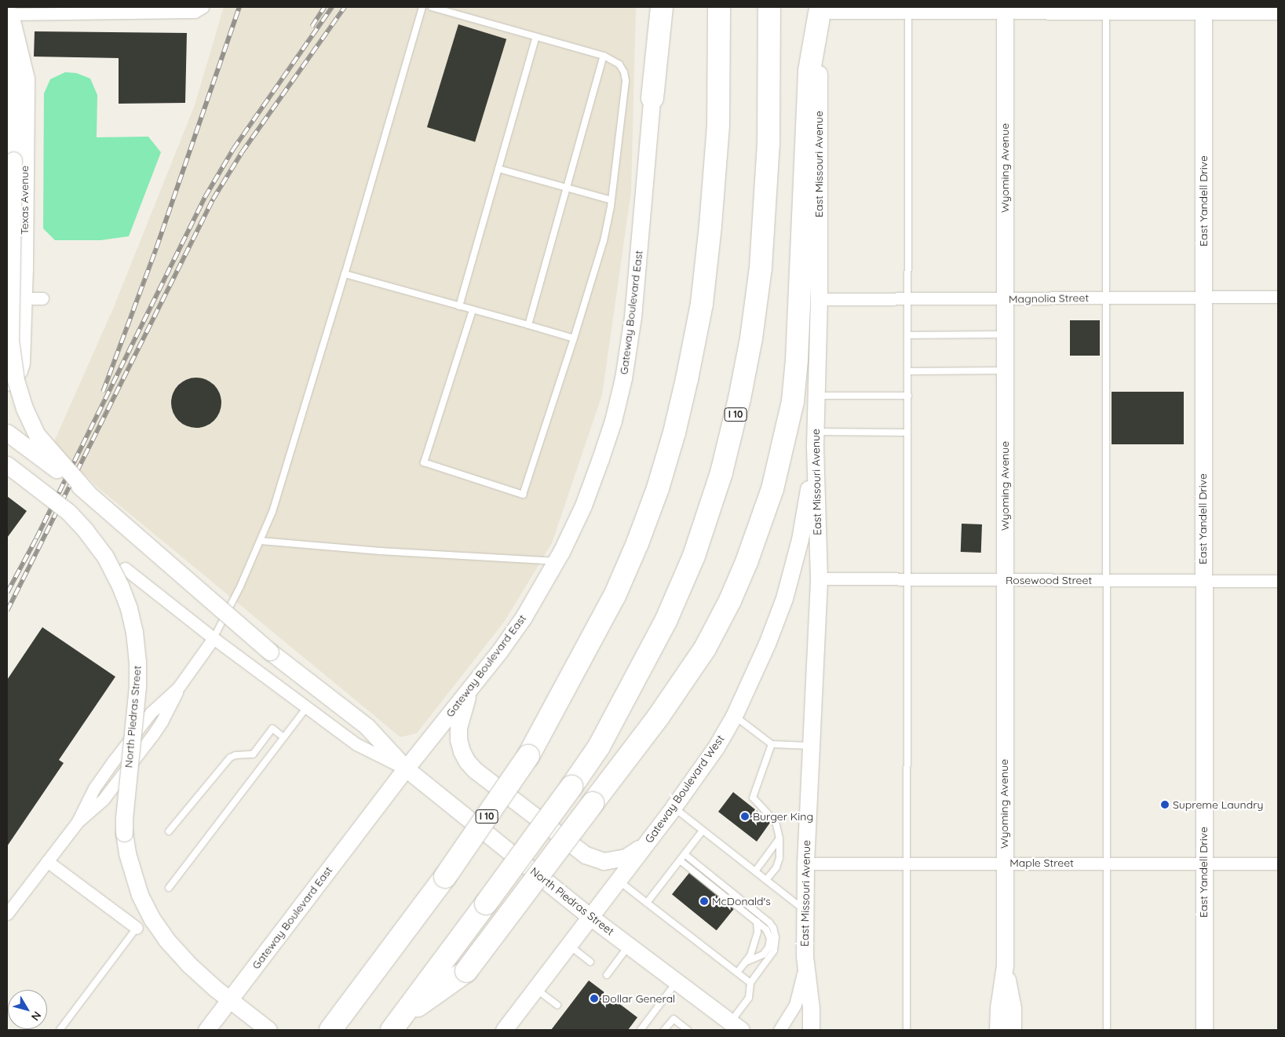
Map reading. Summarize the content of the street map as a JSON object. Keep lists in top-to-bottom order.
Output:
{
  "streets": {
    "highway": ["I 10"],
    "main road": [
      "East Missouri Avenue",
      "Wyoming Avenue",
      "Texas Avenue",
      "East Yandell Drive",
      "Gateway Boulevard East",
      "North Piedras Street",
      "Gateway Boulevard West"
    ],
    "street": ["Magnolia Street", "Rosewood Street", "Maple Street"]
  },
  "crossings": [
    ["East Missouri Avenue", "Magnolia Street"],
    ["East Missouri Avenue", "Rosewood Street"],
    ["East Missouri Avenue", "Gateway Boulevard West"],
    ["East Missouri Avenue", "Maple Street"],
    ["Wyoming Avenue", "Magnolia Street"],
    ["Wyoming Avenue", "Rosewood Street"],
    ["Wyoming Avenue", "Maple Street"],
    ["East Yandell Drive", "Magnolia Street"],
    ["East Yandell Drive", "Rosewood Street"],
    ["East Yandell Drive", "Maple Street"],
    ["Gateway Boulevard East", "North Piedras Street"],
    ["North Piedras Street", "Gateway Boulevard West"]
  ],
  "places": [
    "Supreme Laundry",
    "Burger King",
    "McDonald's",
    "Dollar General"
  ],
  "north": "bottom right"
}
